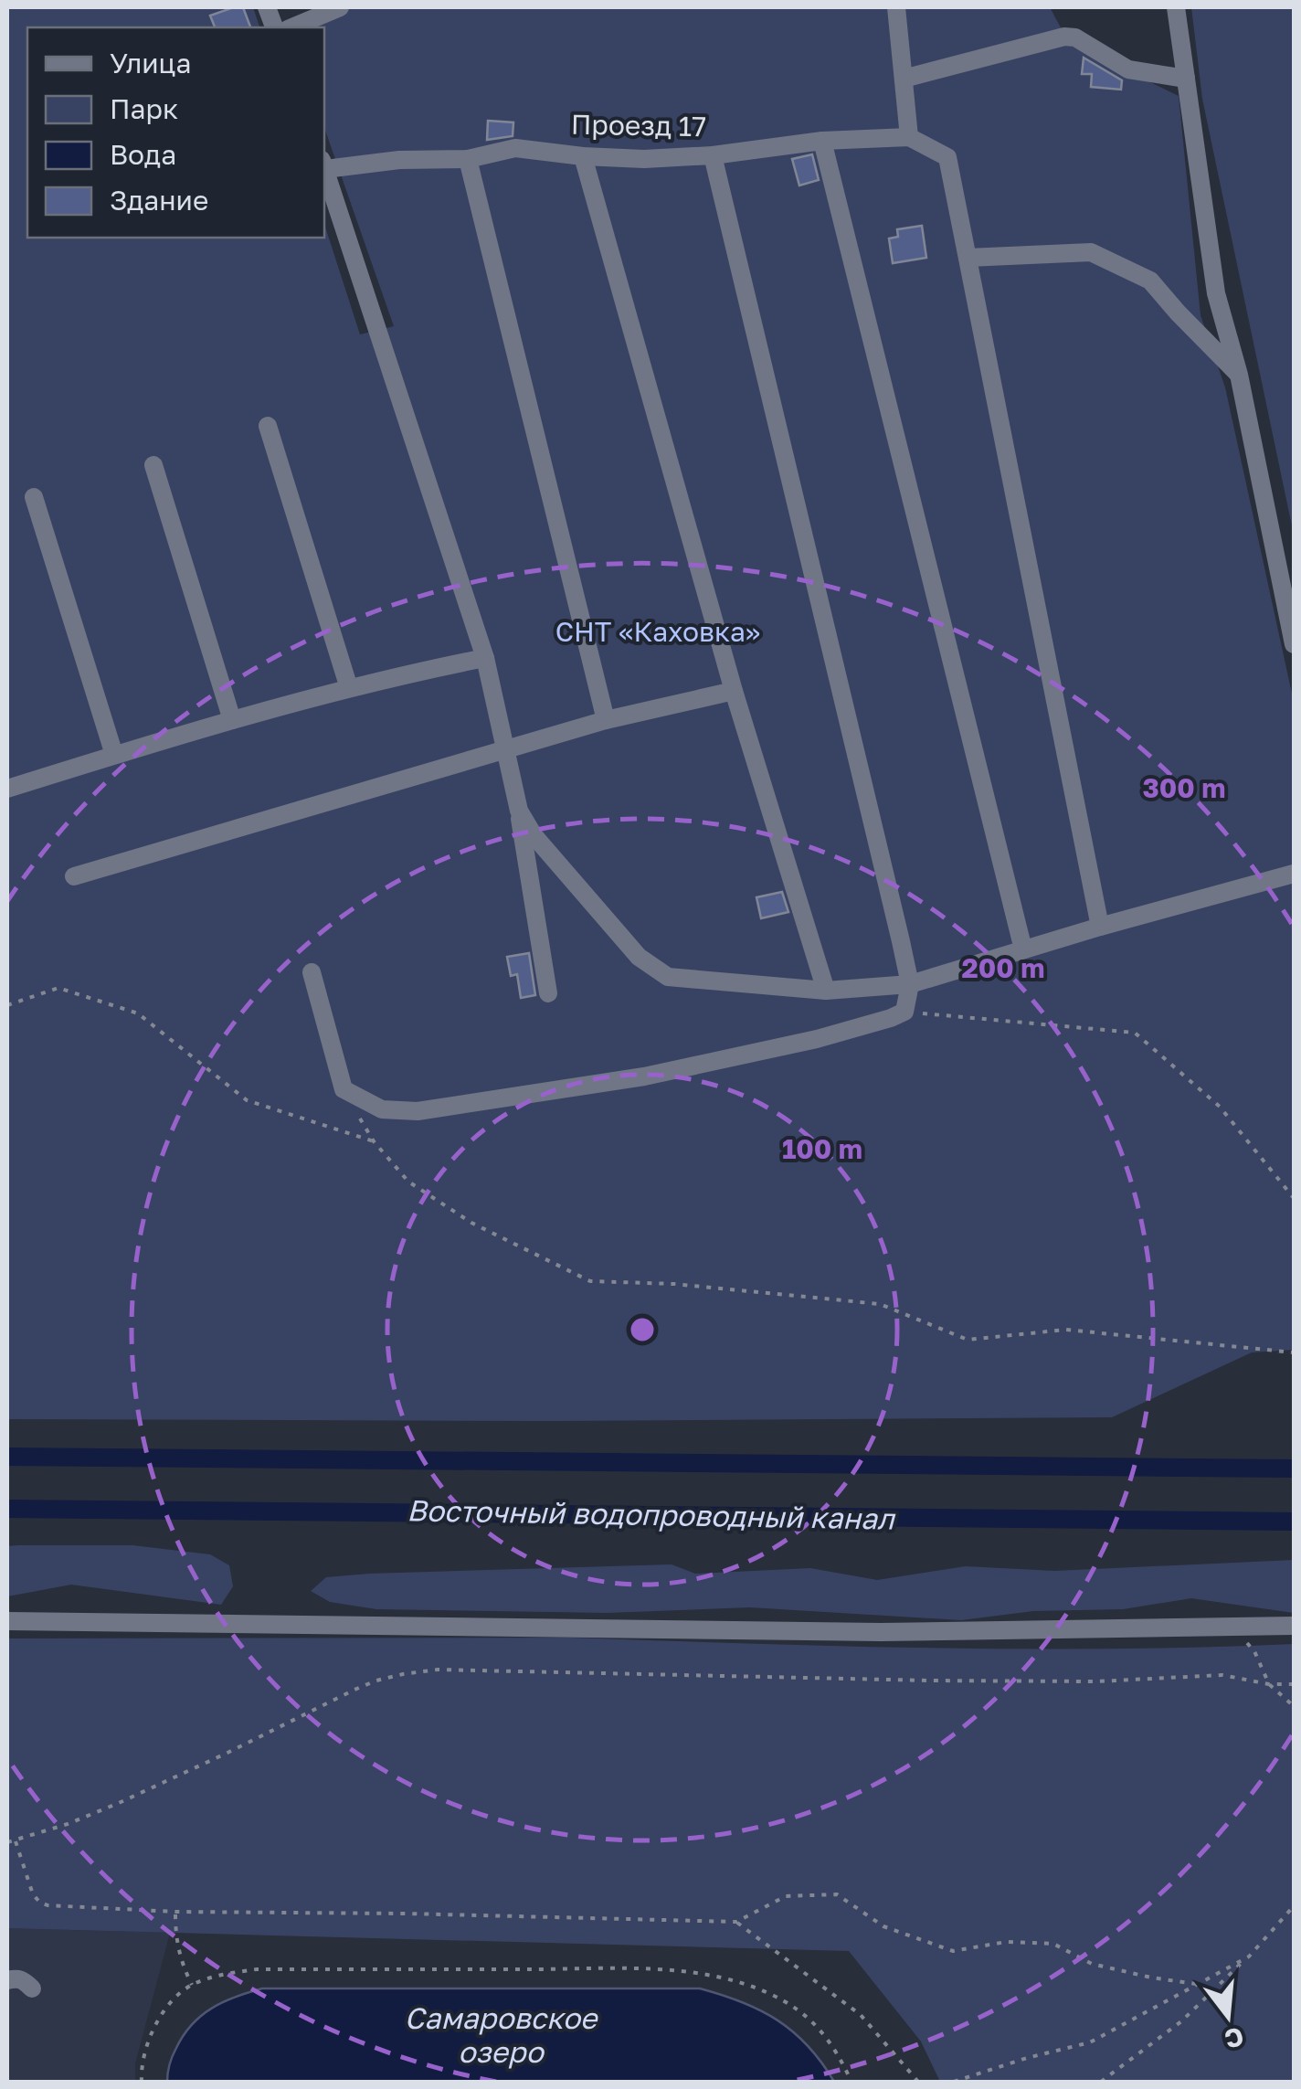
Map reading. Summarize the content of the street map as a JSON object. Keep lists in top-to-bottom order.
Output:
{
  "streets": {
    "street": ["Проезд 17"]
  },
  "water": ["Восточный водопроводный канал", "Самаровское озеро"],
  "parks": ["СНТ «Каховка»"],
  "legend": [
    "Улица",
    "Парк",
    "Вода",
    "Здание"
  ],
  "north": "bottom",
  "rings": ["300 m", "200 m", "100 m"]
}
